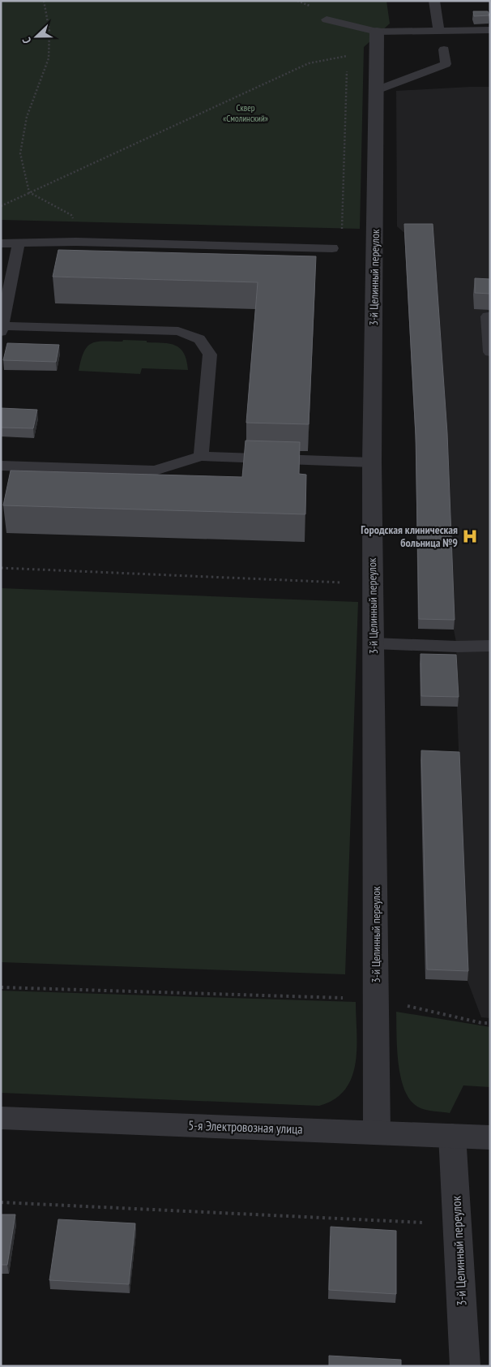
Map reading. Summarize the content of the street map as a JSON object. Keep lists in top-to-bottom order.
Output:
{
  "streets": {
    "street": ["3-й Целинный переулок", "5-я Электровозная улица"]
  },
  "crossings": [
    ["3-й Целинный переулок", "5-я Электровозная улица"]
  ],
  "parks": ["Сквер «Смолинский»"],
  "places": {
    "hospital": ["Городская клиническая больница №9"]
  },
  "north": "left"
}
